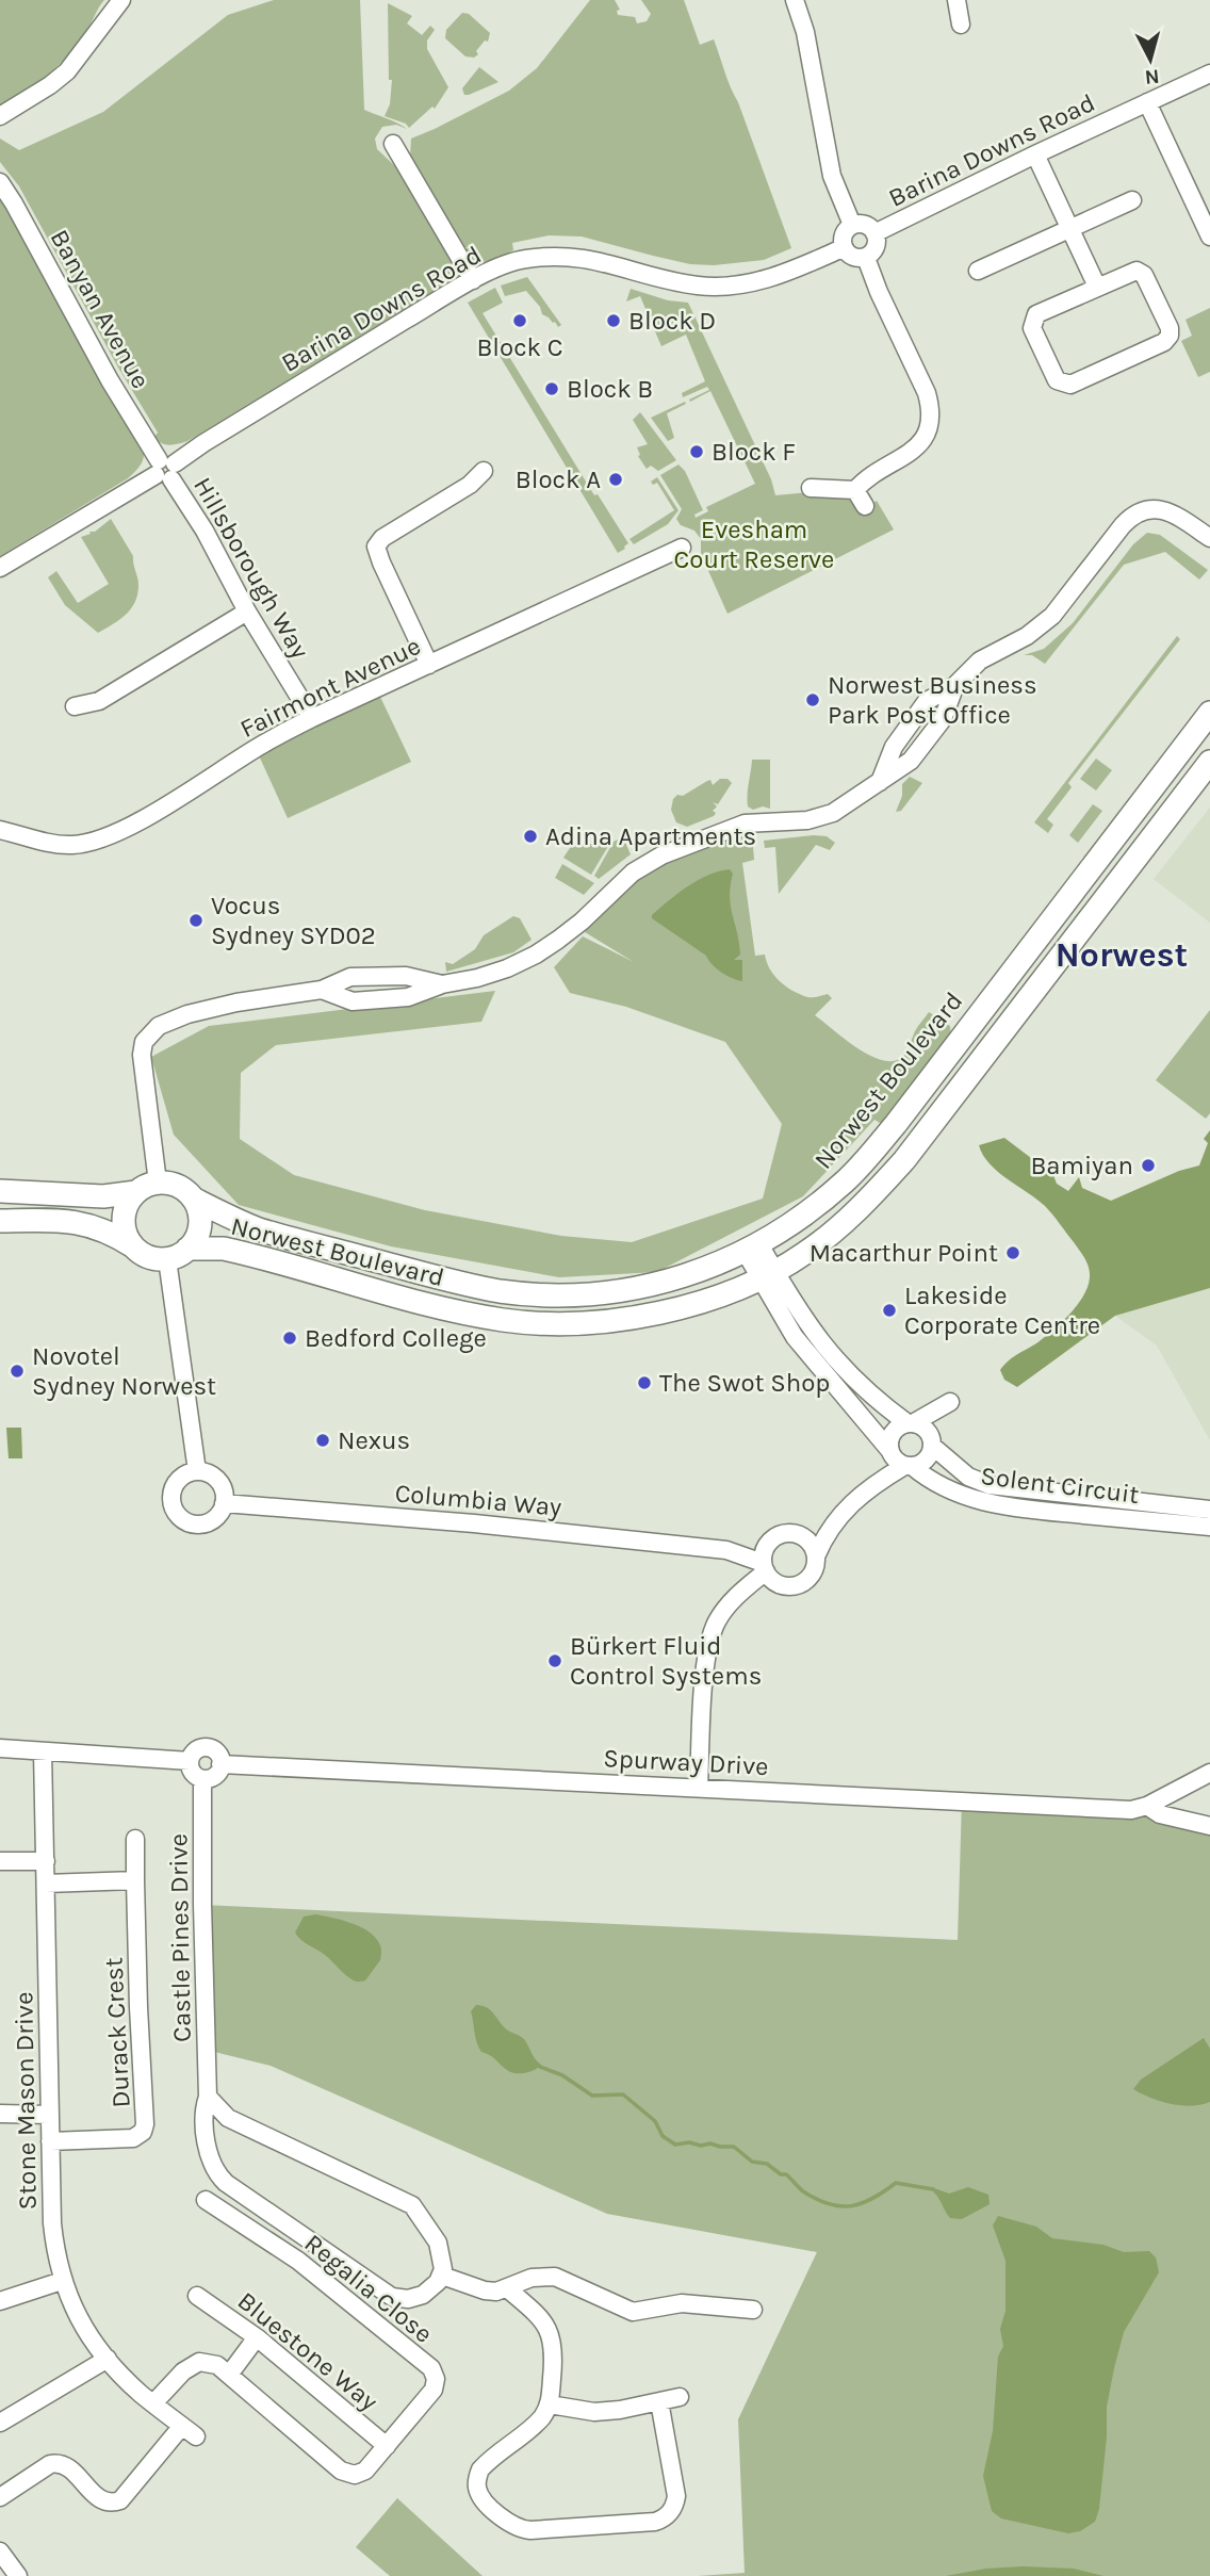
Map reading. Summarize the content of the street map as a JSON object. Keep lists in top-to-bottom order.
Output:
{
  "streets": {
    "main road": ["Norwest Boulevard"],
    "street": [
      "Barina Downs Road",
      "Banyan Avenue",
      "Hillsborough Way",
      "Fairmont Avenue",
      "Solent Circuit",
      "Columbia Way",
      "Spurway Drive",
      "Castle Pines Drive",
      "Durack Crest",
      "Stone Mason Drive",
      "Regalia Close",
      "Bluestone Way"
    ]
  },
  "crossings": [
    ["Barina Downs Road", "Banyan Avenue"],
    ["Barina Downs Road", "Hillsborough Way"],
    ["Banyan Avenue", "Hillsborough Way"],
    ["Hillsborough Way", "Fairmont Avenue"],
    ["Norwest Boulevard", "Solent Circuit"],
    ["Spurway Drive", "Castle Pines Drive"],
    ["Durack Crest", "Stone Mason Drive"],
    ["Stone Mason Drive", "Regalia Close"],
    ["Regalia Close", "Bluestone Way"]
  ],
  "districts": ["Norwest"],
  "parks": ["Evesham Court Reserve"],
  "places": [
    "Block C",
    "Block D",
    "Block B",
    "Block F",
    "Block A",
    "Norwest Business Park Post Office",
    "Adina Apartments",
    "Vocus Sydney SYD02",
    "Bamiyan",
    "Macarthur Point",
    "Lakeside Corporate Centre",
    "Bedford College",
    "Novotel Sydney Norwest",
    "The Swot Shop",
    "Nexus",
    "Bürkert Fluid Control Systems"
  ],
  "north": "bottom"
}
